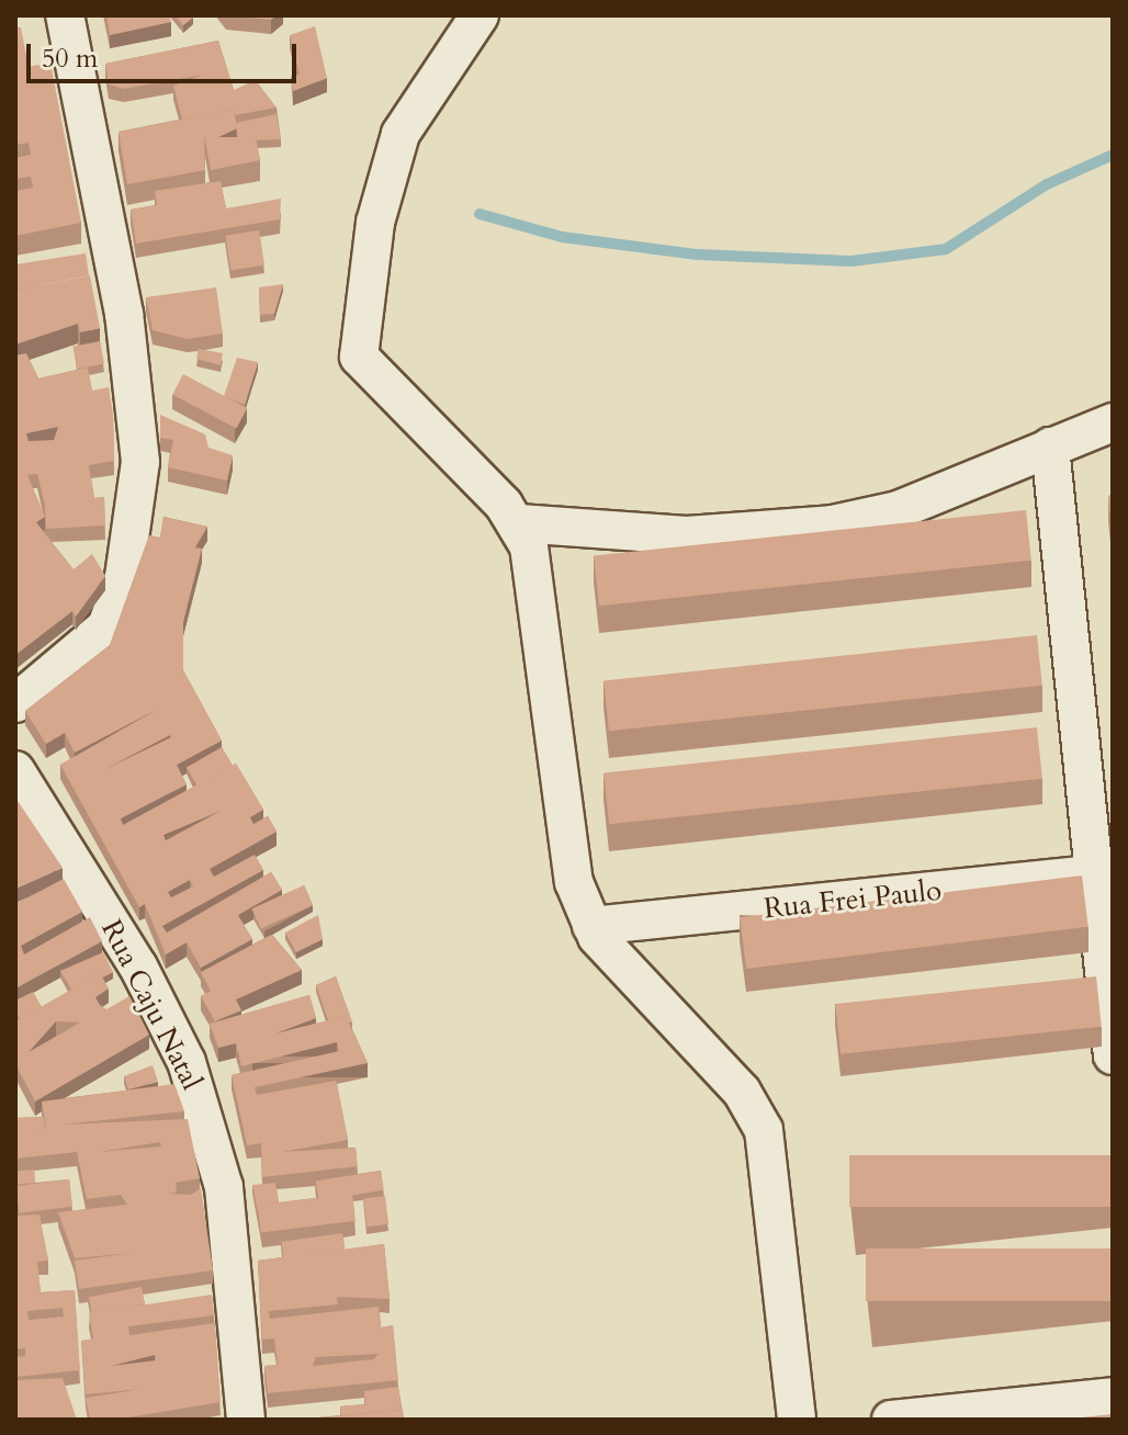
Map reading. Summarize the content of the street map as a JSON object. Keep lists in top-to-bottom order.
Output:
{
  "streets": {
    "street": ["Rua Frei Paulo", "Rua Caju Natal"]
  },
  "scale_bar": "50 m"
}
